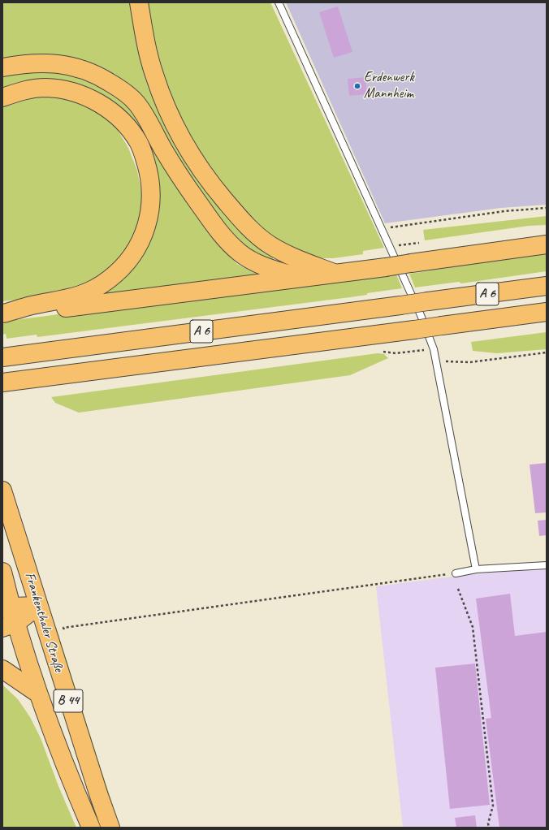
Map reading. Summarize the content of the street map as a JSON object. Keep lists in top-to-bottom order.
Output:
{
  "streets": {
    "main road": ["A 6", "Frankenthaler Straße", "B 44"]
  },
  "places": ["Erdenwerk Mannheim"]
}
